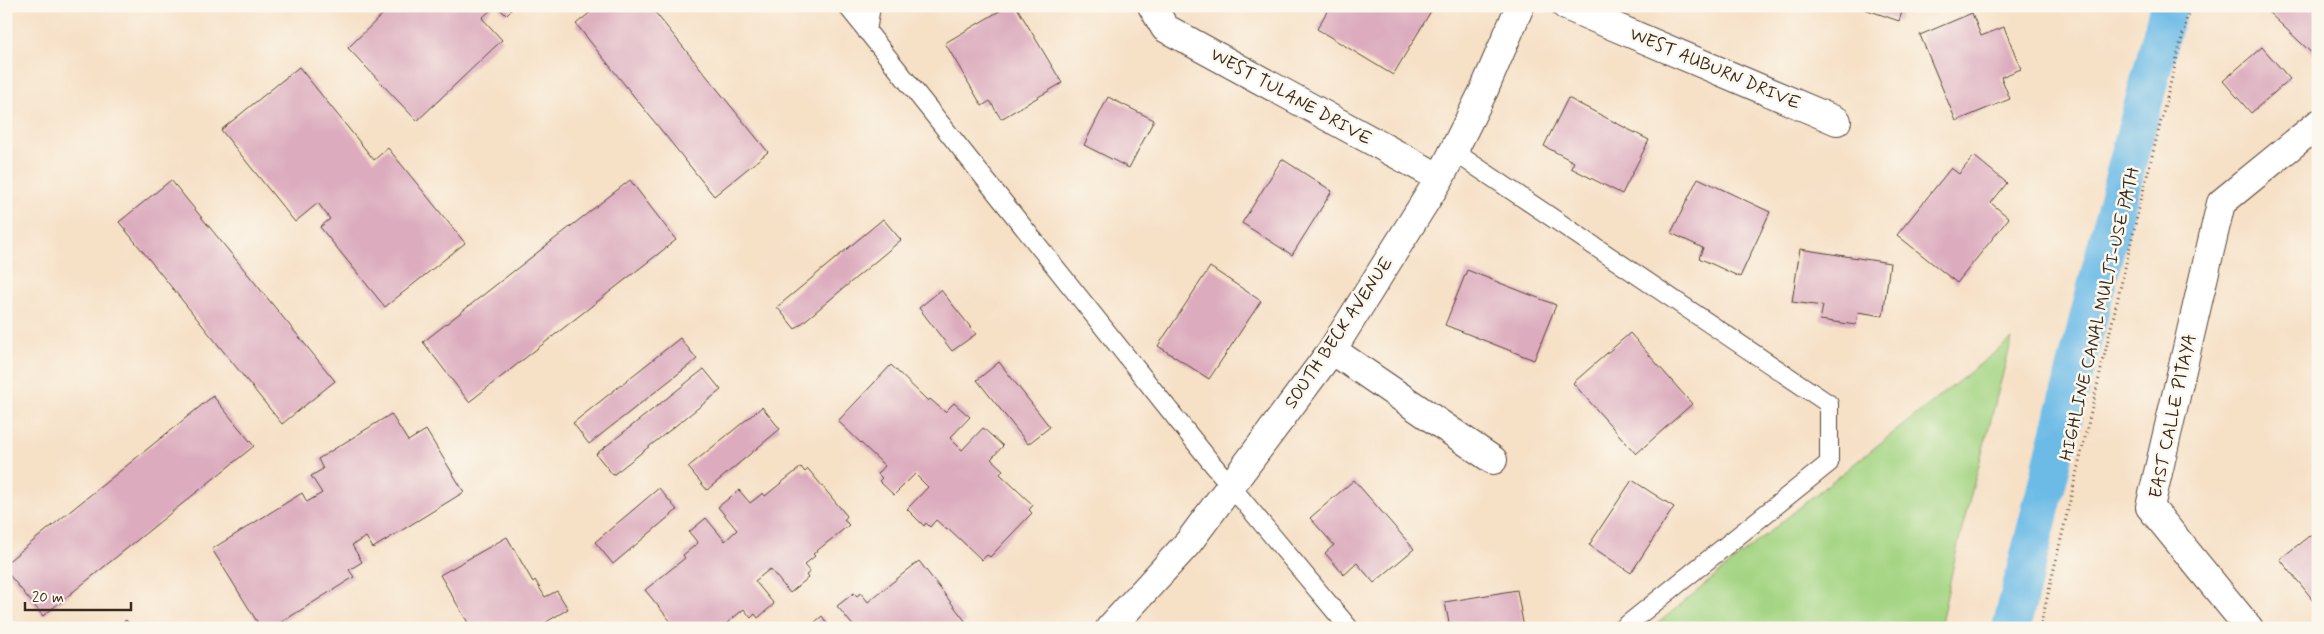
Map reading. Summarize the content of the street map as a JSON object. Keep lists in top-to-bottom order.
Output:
{
  "streets": {
    "street": [
      "WEST AUBURN DRIVE",
      "WEST TULANE DRIVE",
      "SOUTH BECK AVENUE",
      "EAST CALLE PITAYA"
    ],
    "path": ["HIGHLINE CANAL MULTI-USE PATH"]
  },
  "crossings": [
    ["WEST TULANE DRIVE", "SOUTH BECK AVENUE"]
  ],
  "scale_bar": "20 m"
}
